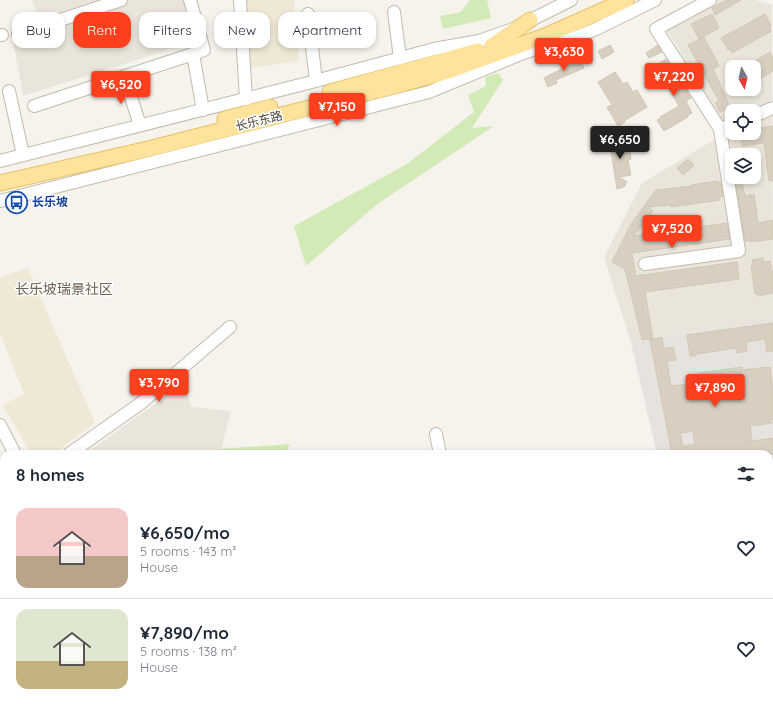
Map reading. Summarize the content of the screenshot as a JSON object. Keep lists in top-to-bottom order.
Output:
{
  "streets": {
    "main road": ["长乐东路"]
  },
  "districts": ["长乐坡瑞景社区"],
  "places": {
    "bus stop": ["长乐坡"]
  },
  "north": "bottom",
  "page": {
    "chip": [
      "Buy",
      "Rent",
      "Filters",
      "New",
      "Apartment"
    ],
    "price": [
      "¥3,630",
      "¥7,220",
      "¥6,520",
      "¥7,150",
      "¥6,650",
      "¥7,520",
      "¥3,790",
      "¥7,890"
    ],
    "heading": "8 homes",
    "list": [
      {
        "name": "¥6,650/mo",
        "note": "5 rooms · 143 m² · House"
      },
      {
        "name": "¥7,890/mo",
        "note": "5 rooms · 138 m² · House"
      }
    ]
  }
}
